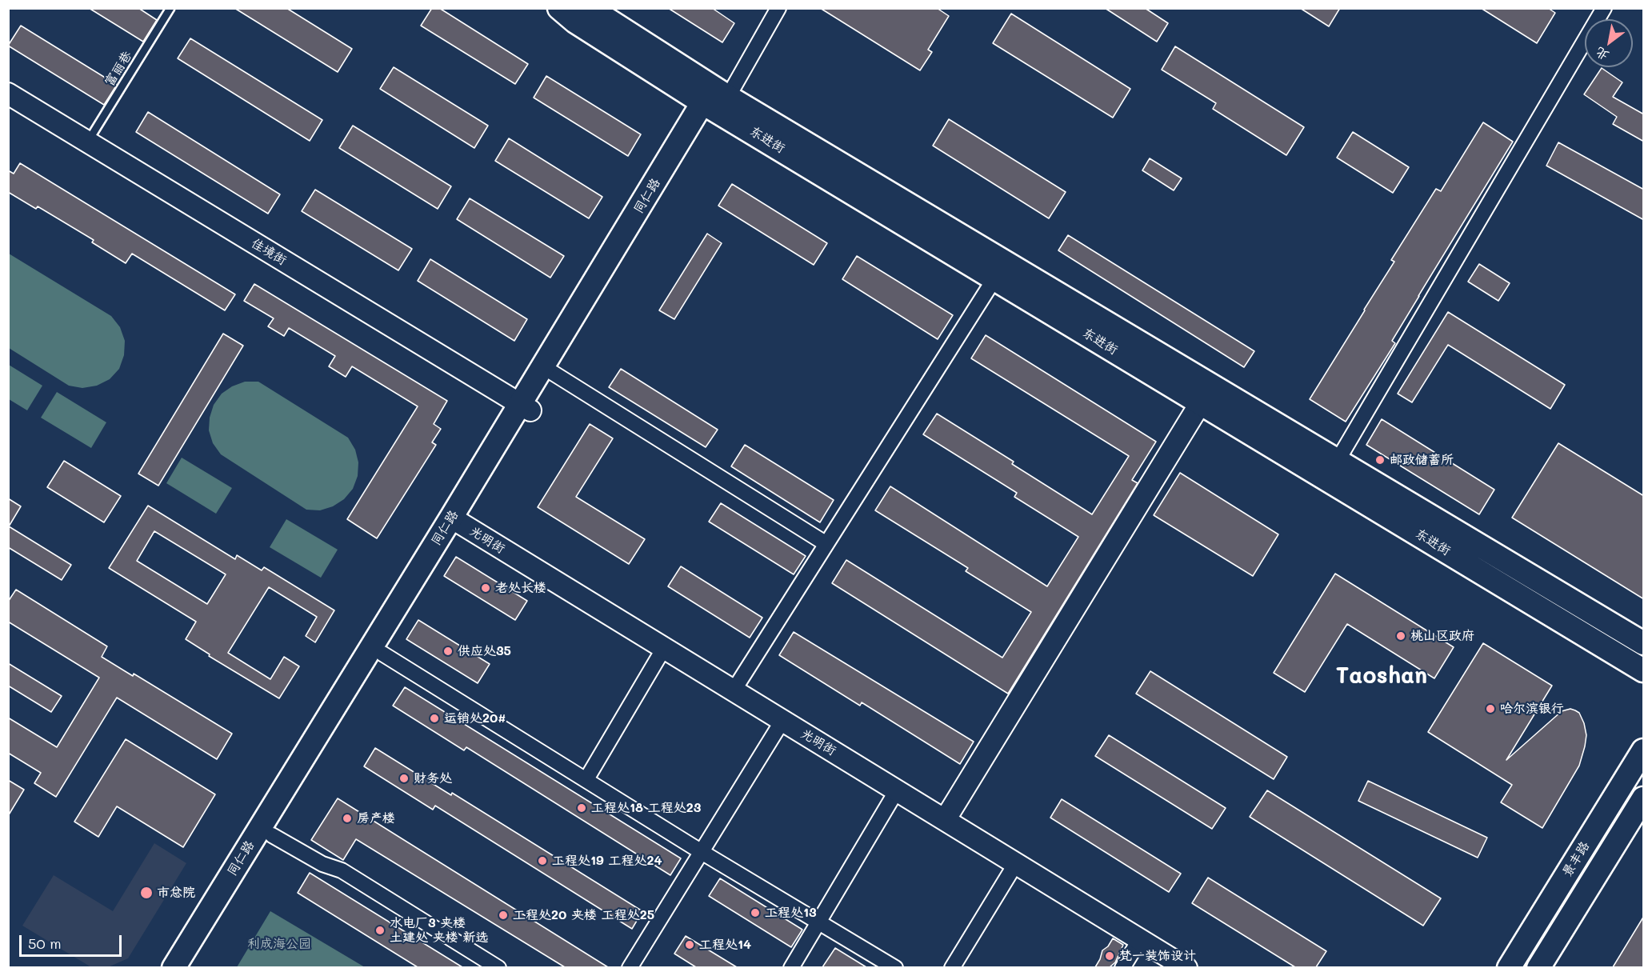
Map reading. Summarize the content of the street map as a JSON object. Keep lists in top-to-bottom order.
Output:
{
  "streets": {
    "main road": ["东进街", "同仁路", "景丰路"],
    "street": ["佳境街", "光明街"],
    "lane": ["富丽巷"]
  },
  "crossings": [
    ["富丽巷", "佳境街"],
    ["东进街", "同仁路"],
    ["同仁路", "佳境街"],
    ["同仁路", "光明街"]
  ],
  "districts": ["Taoshan"],
  "parks": ["利成海公园"],
  "places": [
    "邮政储蓄所",
    "老处长楼",
    "桃山区政府",
    "供应处35",
    "哈尔滨银行",
    "运销处20#",
    "财务处",
    "工程处18 工程处23",
    "房产楼",
    "工程处19 工程处24",
    "市总院",
    "工程处13",
    "工程处20 夹楼 工程处25",
    "水电厂3 夹楼 土建处 夹楼 新选",
    "工程处14",
    "梵一装饰设计"
  ],
  "scale_bar": "50 m",
  "north": "bottom left"
}
